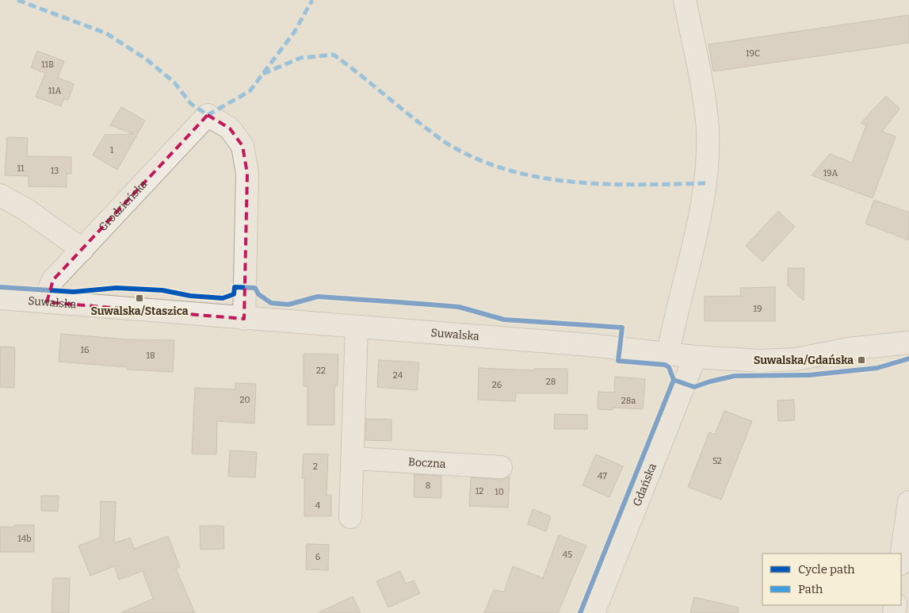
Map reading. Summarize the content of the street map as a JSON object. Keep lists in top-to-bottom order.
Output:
{
  "streets": {
    "street": [
      "Grodzieńska",
      "Suwalska",
      "Boczna",
      "Gdańska"
    ]
  },
  "crossings": [
    ["Grodzieńska", "Suwalska"],
    ["Suwalska", "Gdańska"]
  ],
  "places": {
    "transit": ["Suwalska/Staszica", "Suwalska/Gdańska"]
  },
  "house_numbers": [
    "19C",
    "11B",
    "11A",
    "1",
    "11",
    "13",
    "19A",
    "19",
    "16",
    "18",
    "22",
    "24",
    "28",
    "26",
    "20",
    "28a",
    "52",
    "2",
    "47",
    "8",
    "12",
    "10",
    "4",
    "14b",
    "45",
    "6"
  ],
  "legend": ["Cycle path", "Path"]
}
